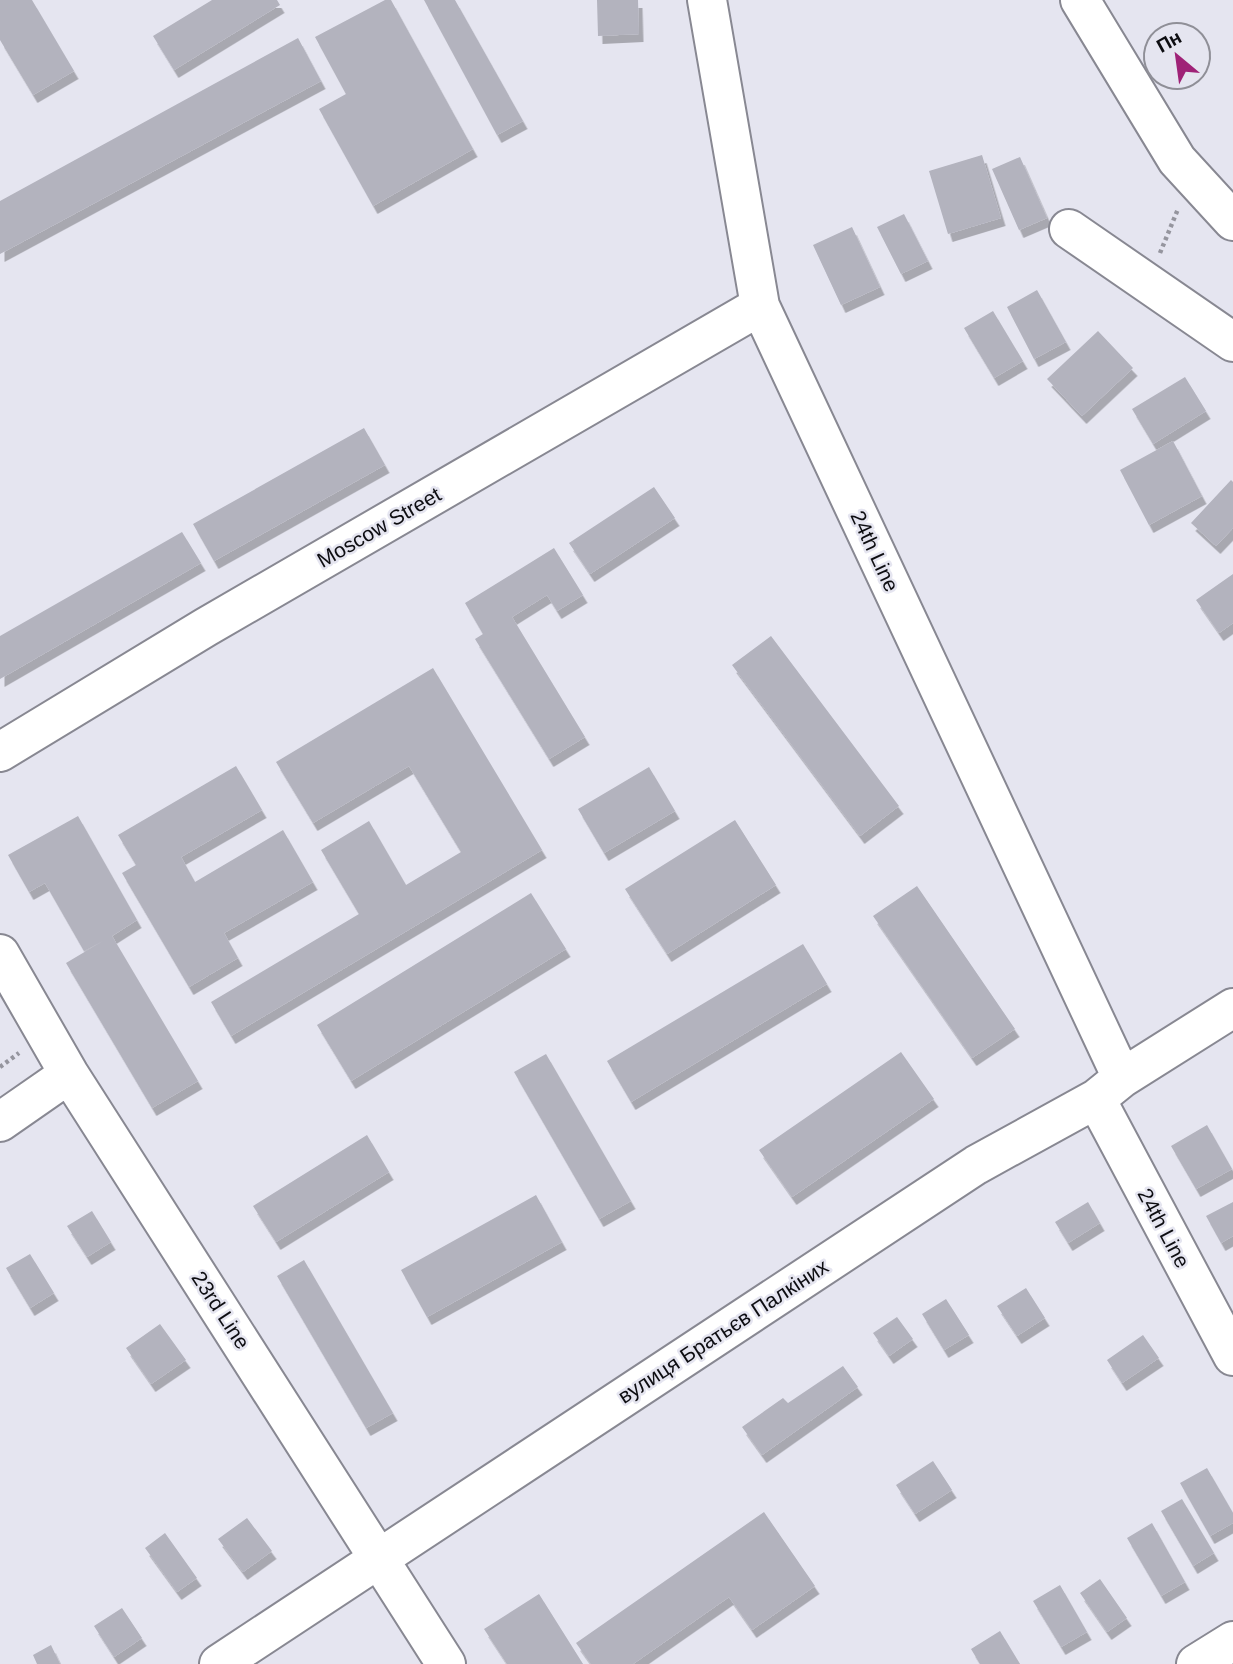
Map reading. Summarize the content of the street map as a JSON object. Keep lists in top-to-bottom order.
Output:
{
  "streets": {
    "street": [
      "Moscow Street",
      "24th Line",
      "23rd Line",
      "вулиця Братьєв Палкіних"
    ]
  },
  "crossings": [
    ["Moscow Street", "24th Line"],
    ["24th Line", "вулиця Братьєв Палкіних"],
    ["23rd Line", "вулиця Братьєв Палкіних"]
  ],
  "north": "top left"
}
